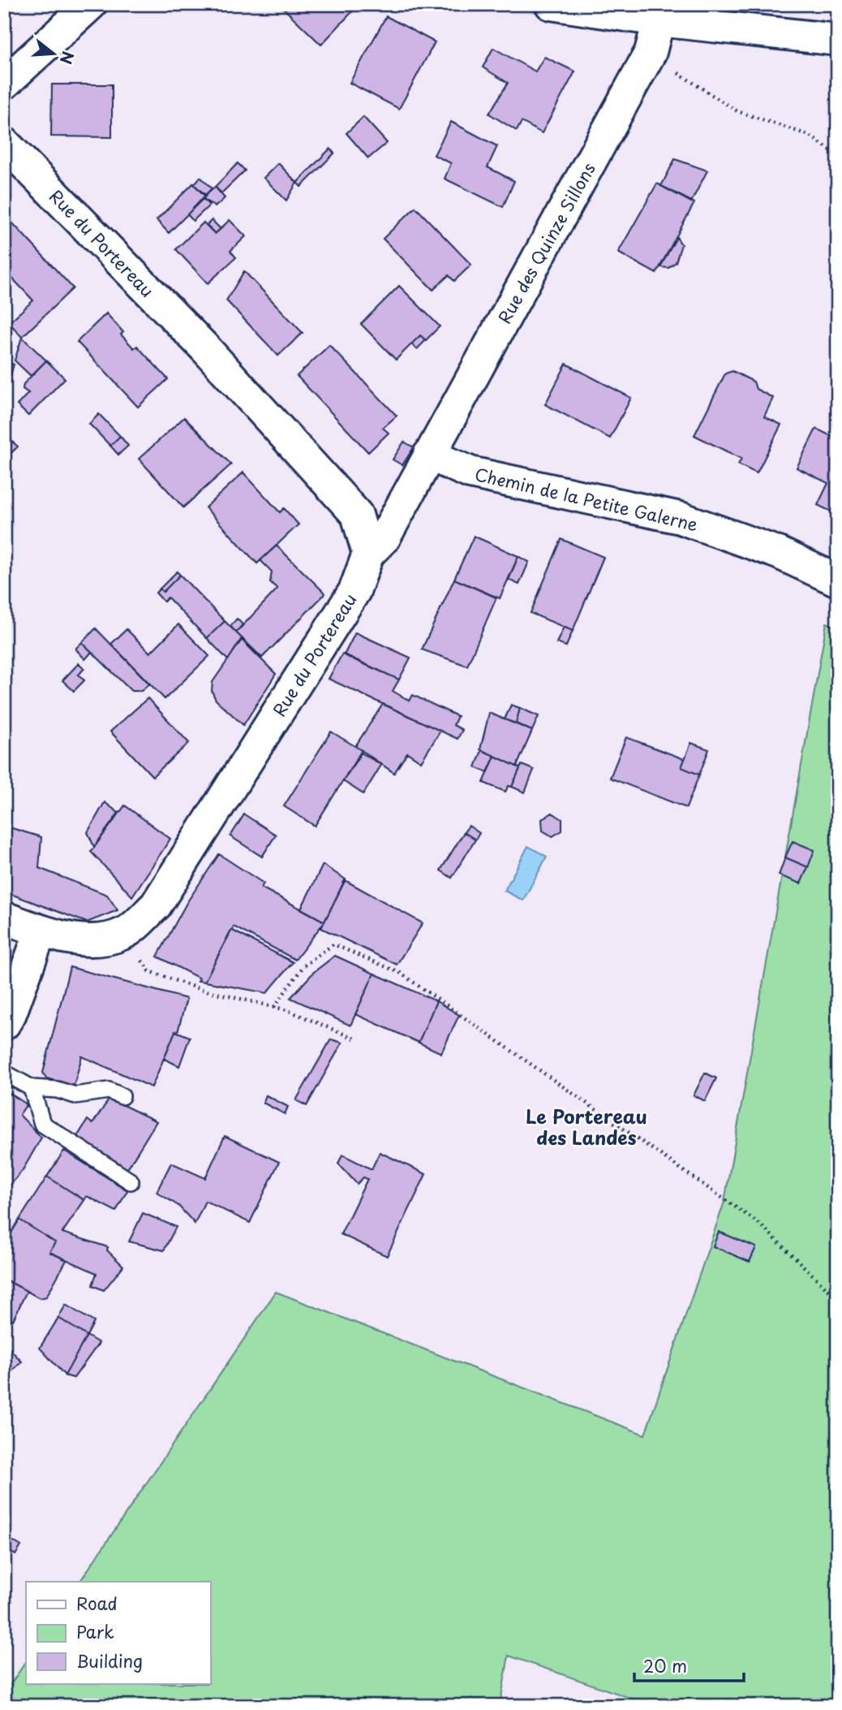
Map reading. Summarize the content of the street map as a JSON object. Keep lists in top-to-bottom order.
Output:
{
  "streets": {
    "street": ["Rue du Portereau", "Rue des Quinze Sillons", "Chemin de la Petite Galerne"]
  },
  "crossings": [
    ["Rue du Portereau", "Rue des Quinze Sillons"],
    ["Rue des Quinze Sillons", "Chemin de la Petite Galerne"]
  ],
  "districts": ["Le Portereau des Landes"],
  "legend": ["Road", "Park", "Building"],
  "scale_bar": "20 m",
  "north": "right"
}
